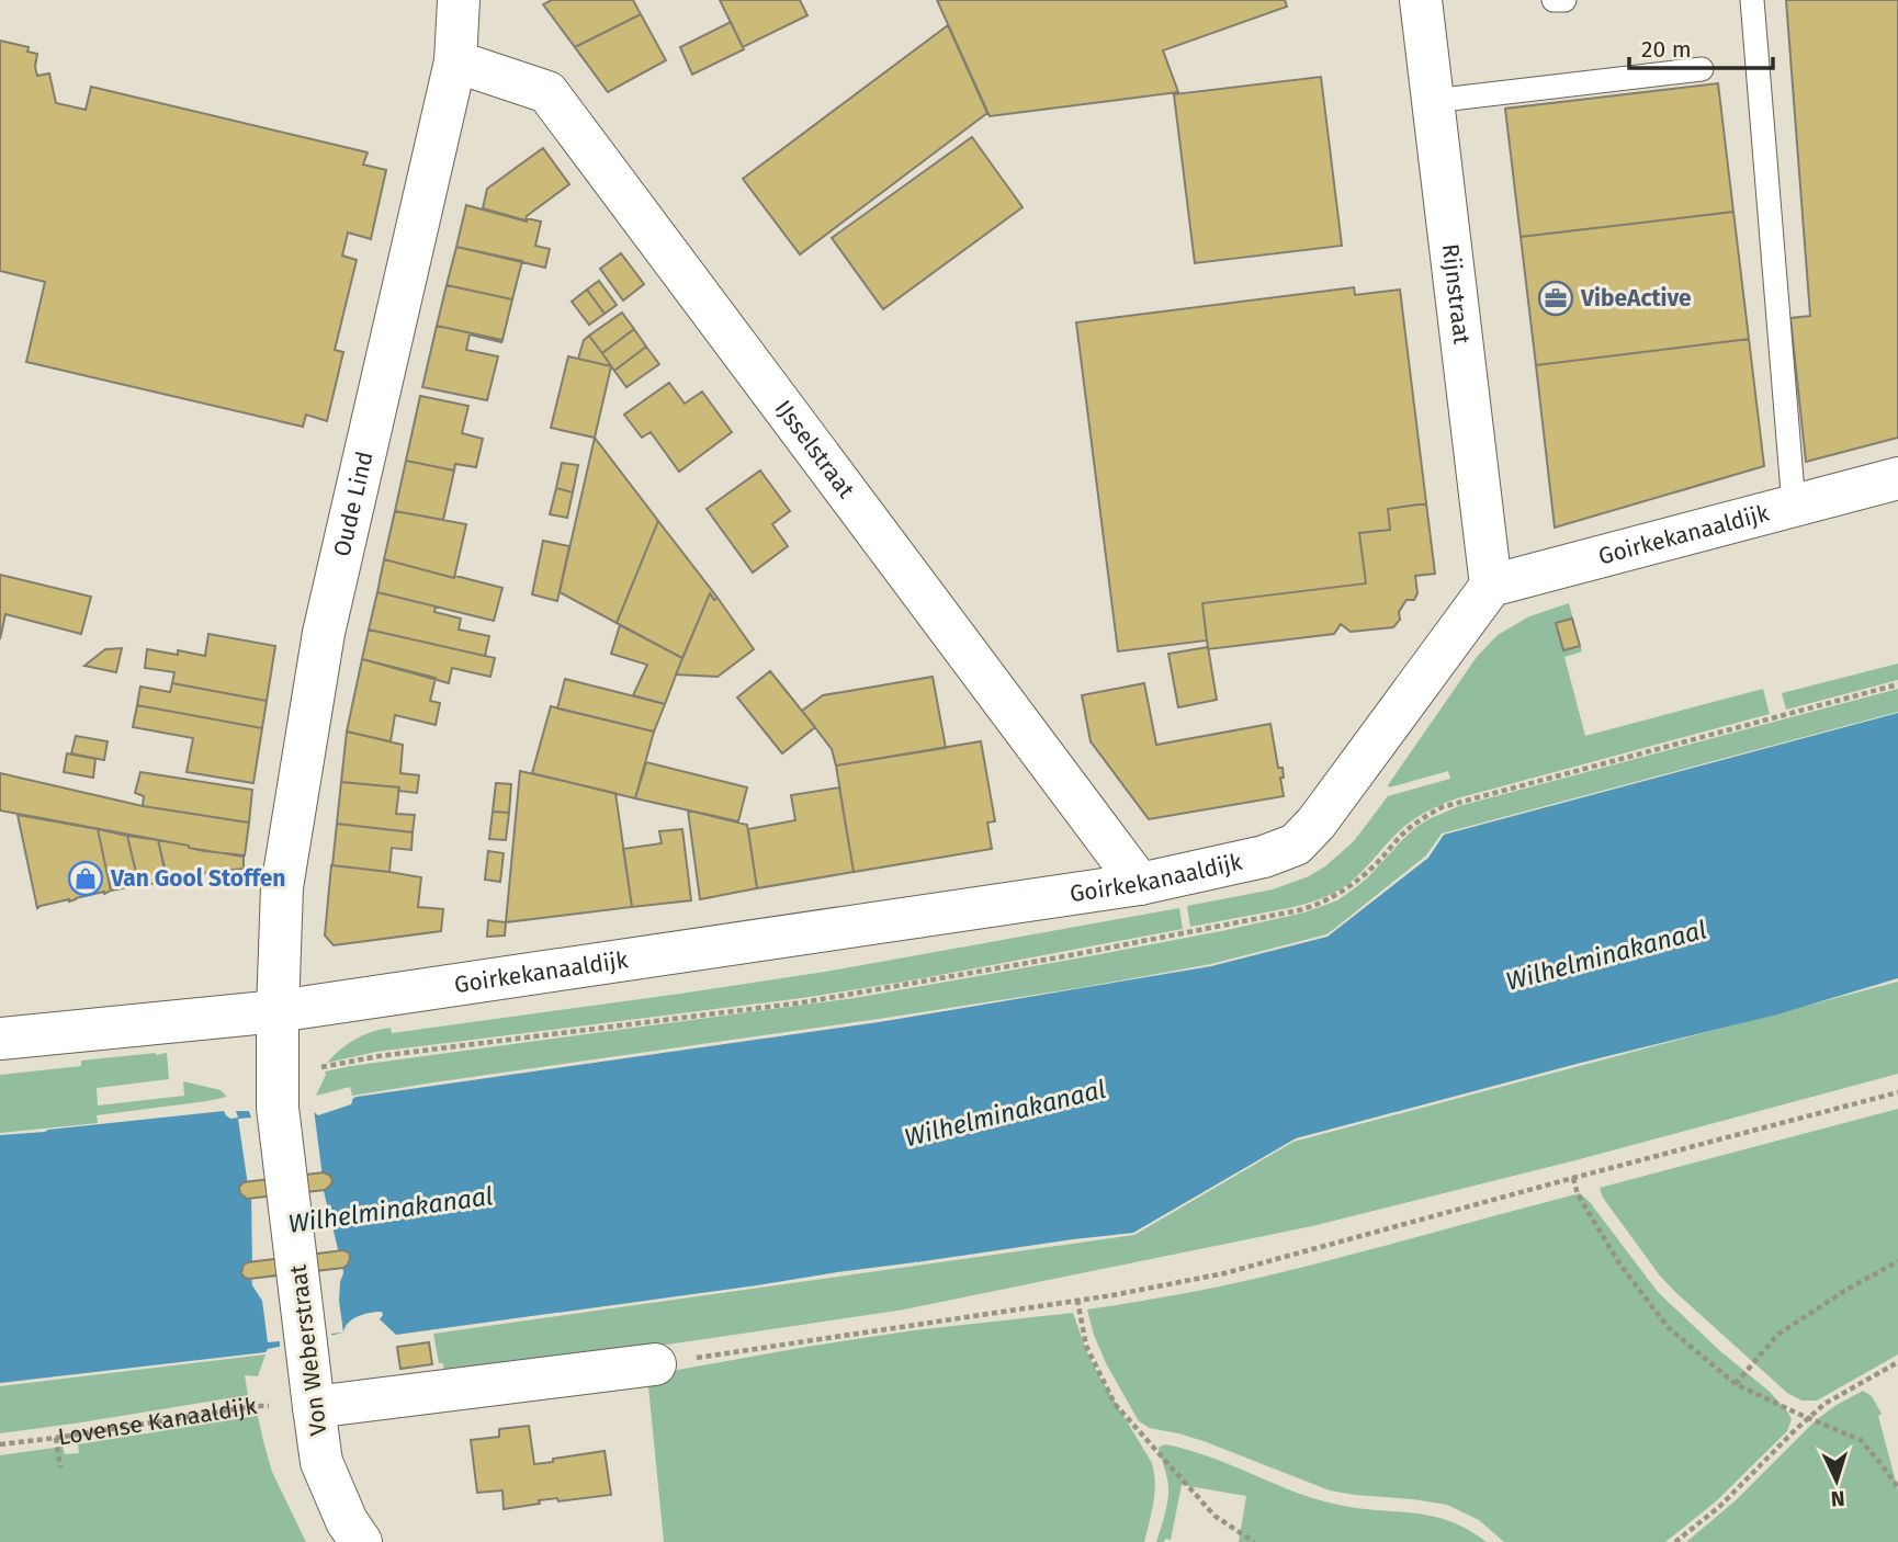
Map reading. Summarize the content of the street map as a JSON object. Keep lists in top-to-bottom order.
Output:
{
  "streets": {
    "street": [
      "Rijnstraat",
      "IJsselstraat",
      "Oude Lind",
      "Goirkekanaaldijk",
      "Von Weberstraat"
    ],
    "path": ["Lovense Kanaaldijk"]
  },
  "crossings": [
    ["Rijnstraat", "Goirkekanaaldijk"],
    ["IJsselstraat", "Oude Lind"],
    ["IJsselstraat", "Goirkekanaaldijk"],
    ["Oude Lind", "Goirkekanaaldijk"],
    ["Oude Lind", "Von Weberstraat"],
    ["Goirkekanaaldijk", "Von Weberstraat"],
    ["Von Weberstraat", "Lovense Kanaaldijk"]
  ],
  "water": ["Wilhelminakanaal"],
  "places": {
    "office": ["VibeActive"],
    "shop": ["Van Gool Stoffen"]
  },
  "scale_bar": "20 m",
  "north": "bottom"
}
